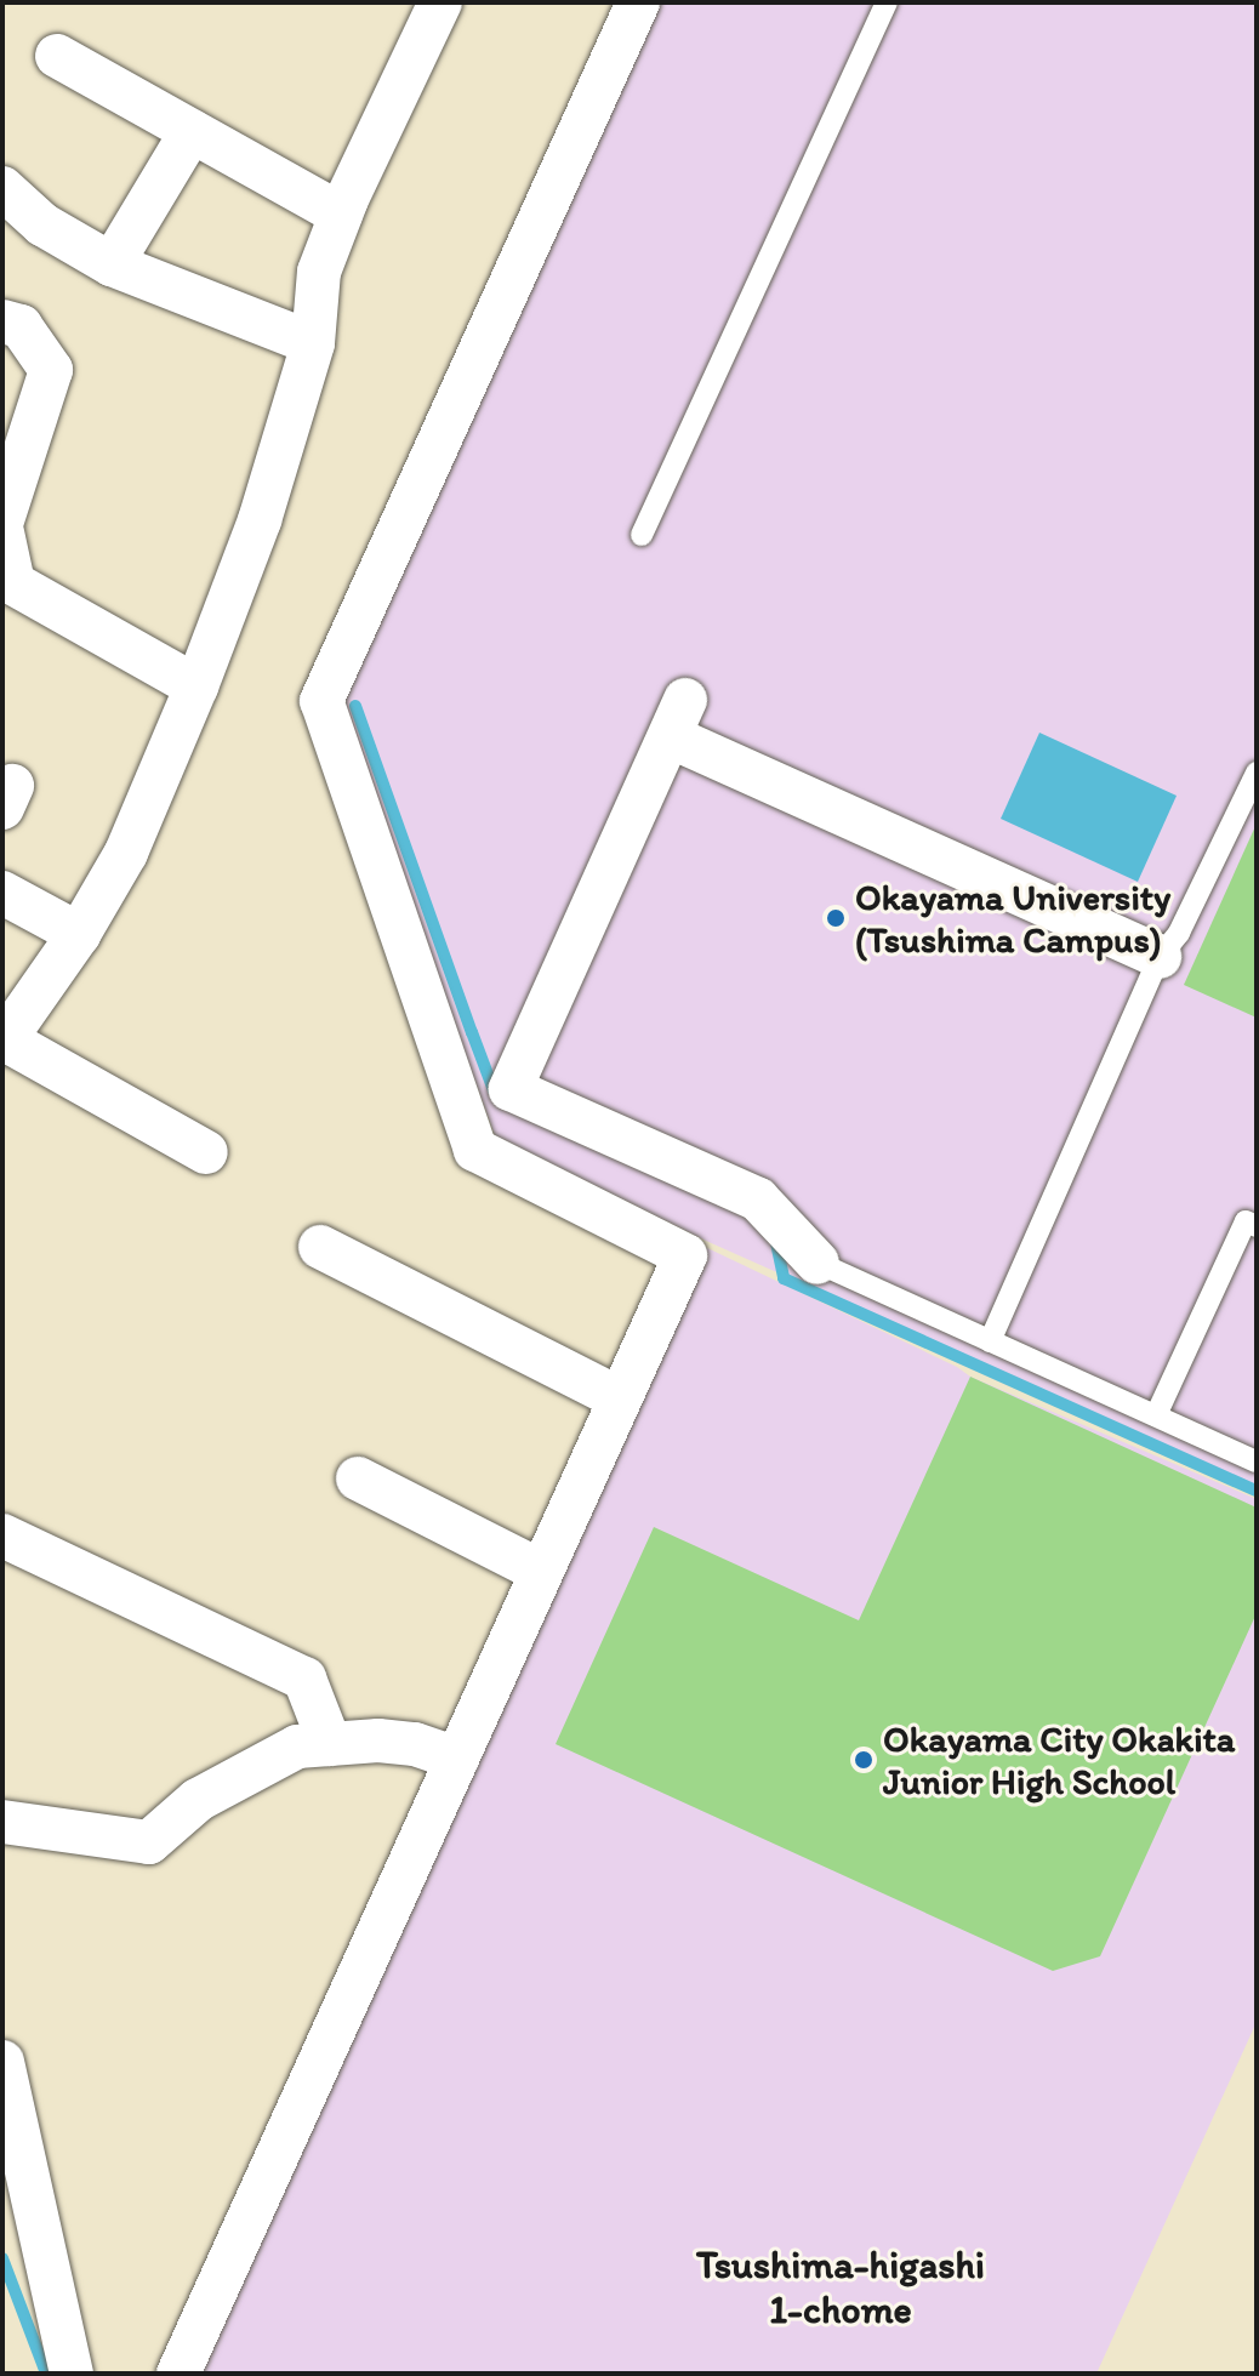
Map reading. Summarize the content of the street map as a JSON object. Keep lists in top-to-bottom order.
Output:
{
  "districts": ["Tsushima-higashi 1-chome"],
  "places": ["Okayama University (Tsushima Campus)", "Okayama City Okakita Junior High School"]
}
